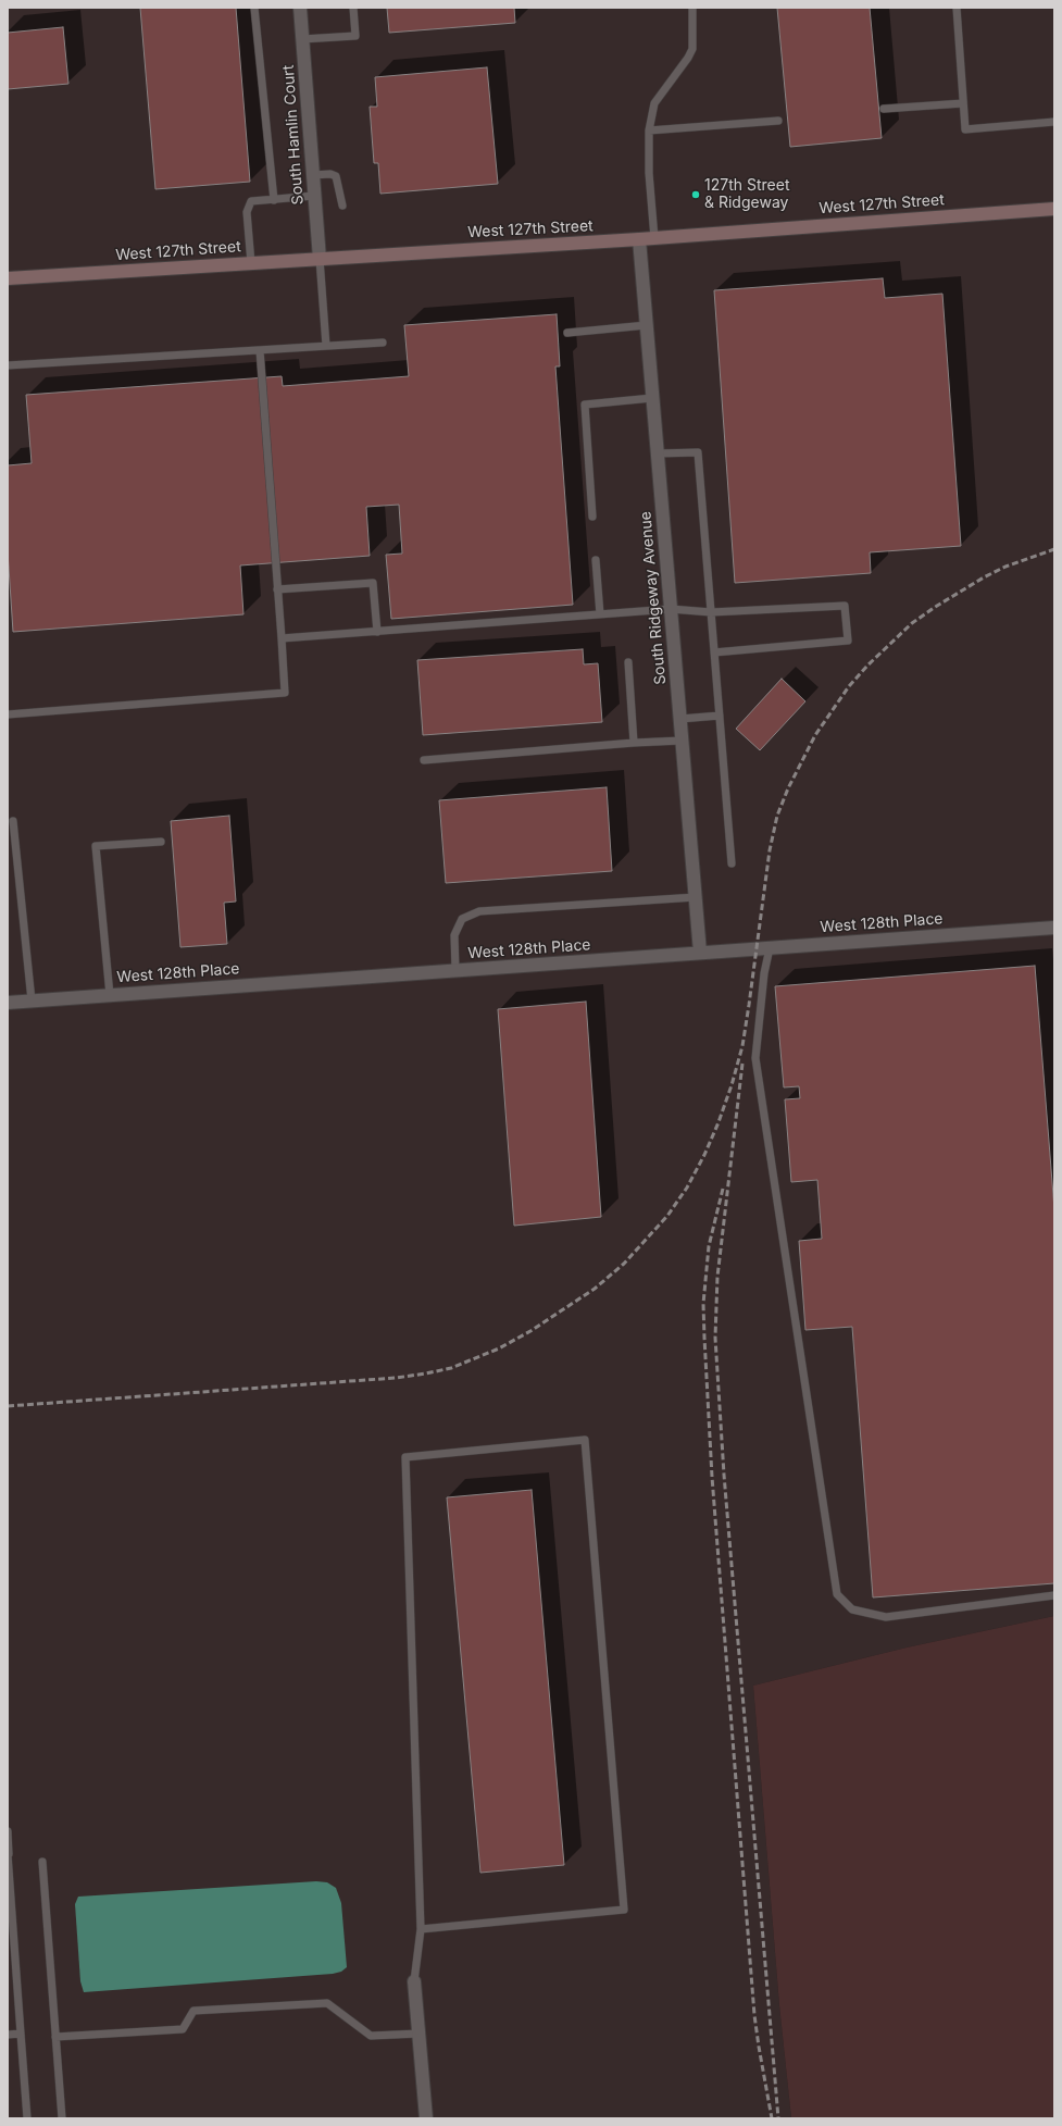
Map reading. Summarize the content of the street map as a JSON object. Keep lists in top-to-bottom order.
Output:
{
  "streets": {
    "main road": ["West 127th Street"],
    "street": ["South Hamlin Court", "South Ridgeway Avenue", "West 128th Place"]
  },
  "crossings": [
    ["South Hamlin Court", "West 127th Street"],
    ["West 127th Street", "South Ridgeway Avenue"],
    ["South Ridgeway Avenue", "West 128th Place"]
  ],
  "places": ["127th Street & Ridgeway"]
}
